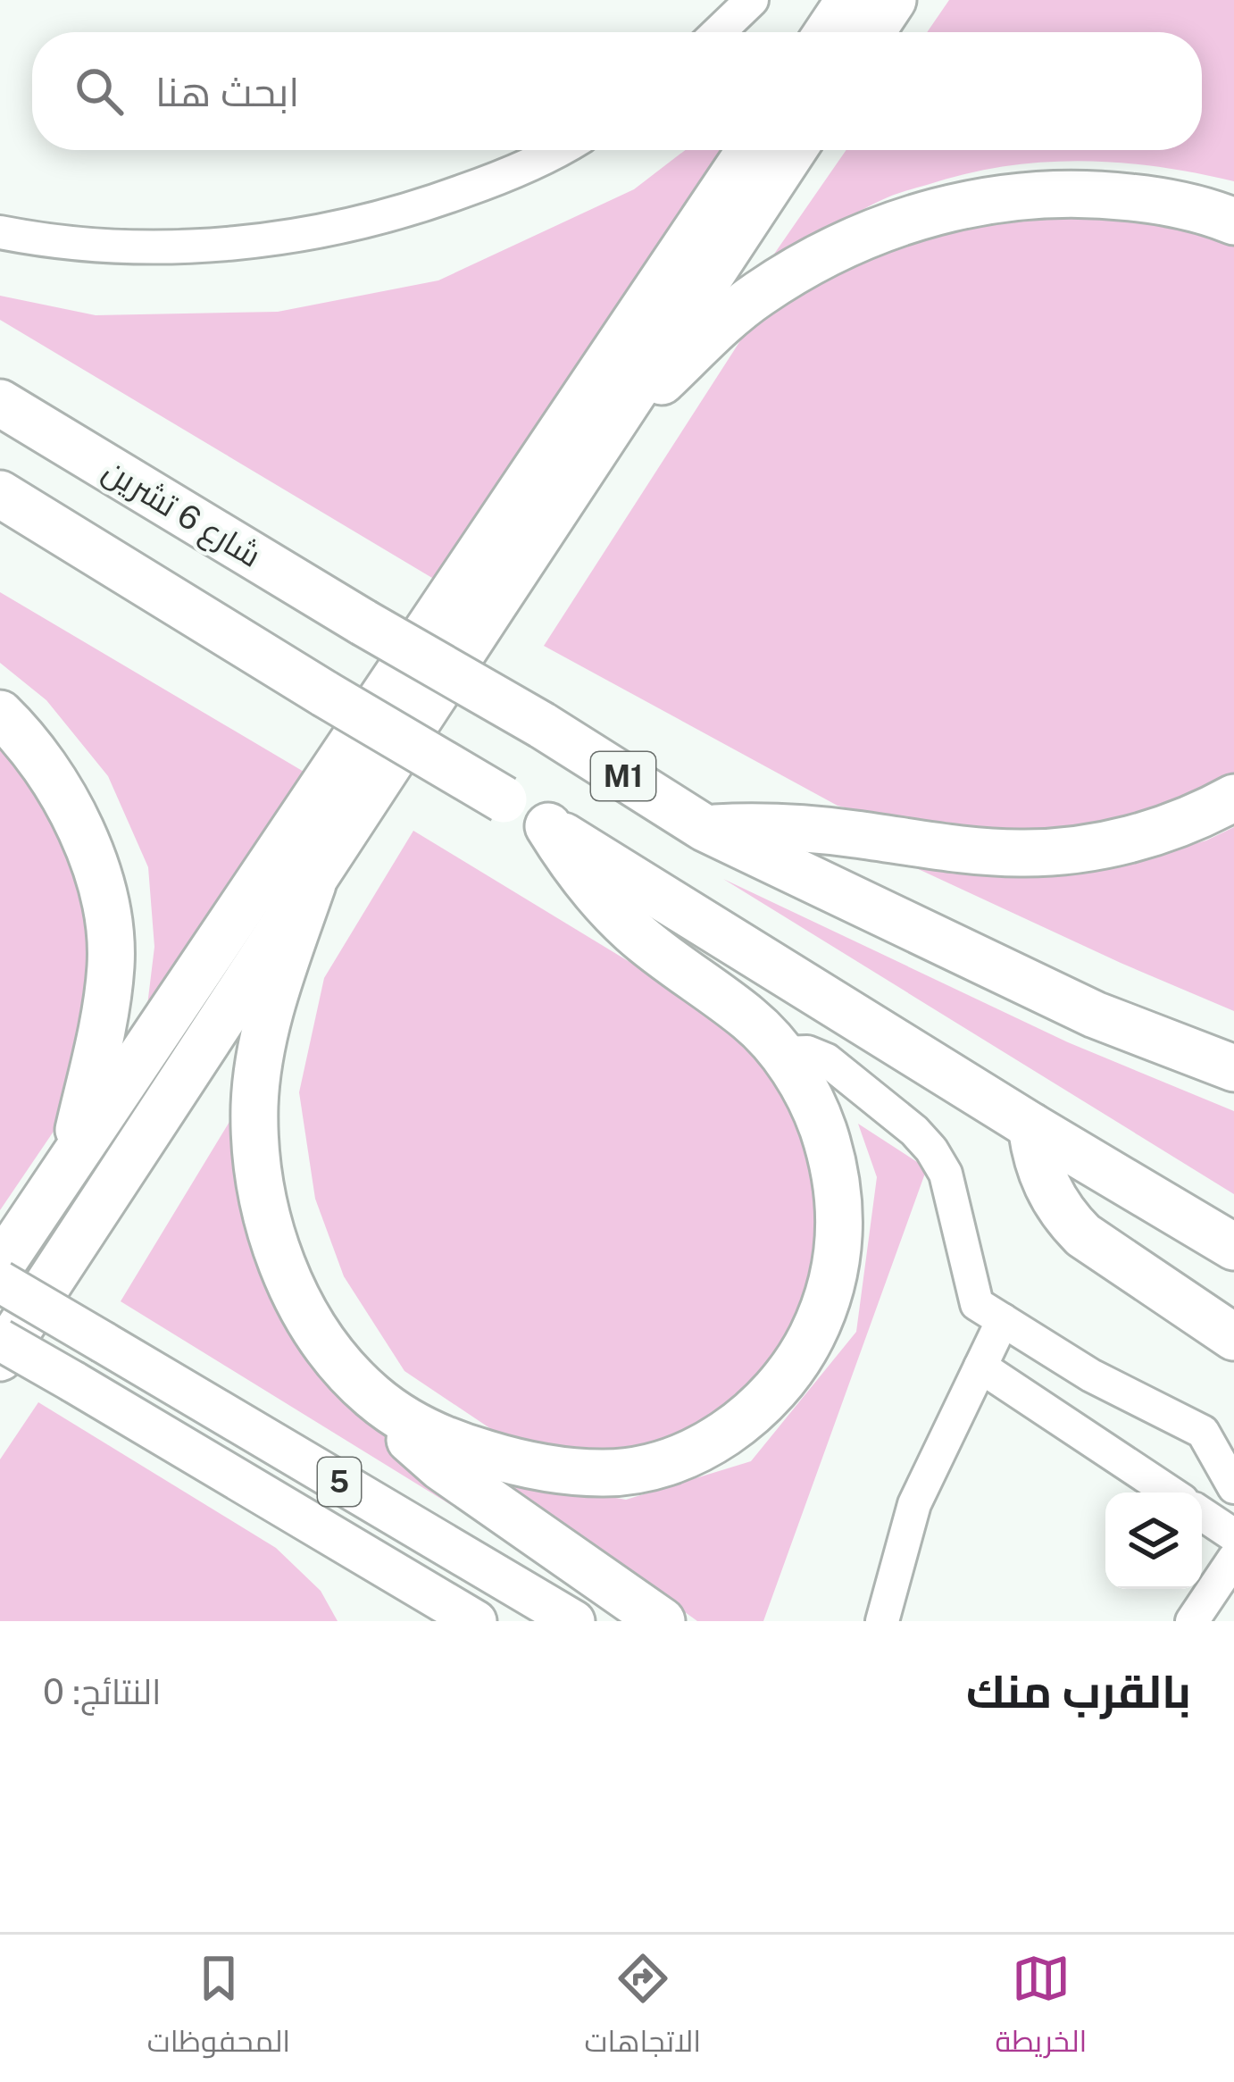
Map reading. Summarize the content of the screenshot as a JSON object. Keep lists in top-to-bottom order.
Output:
{
  "streets": {
    "highway": ["شارع 6 تشرين", "M1"],
    "main road": ["5"]
  },
  "page": {
    "search": "ابحث هنا",
    "heading": ["بالقرب منك", "النتائج: 0"],
    "nav": ["الخريطة", "الاتجاهات", "المحفوظات"]
  }
}
